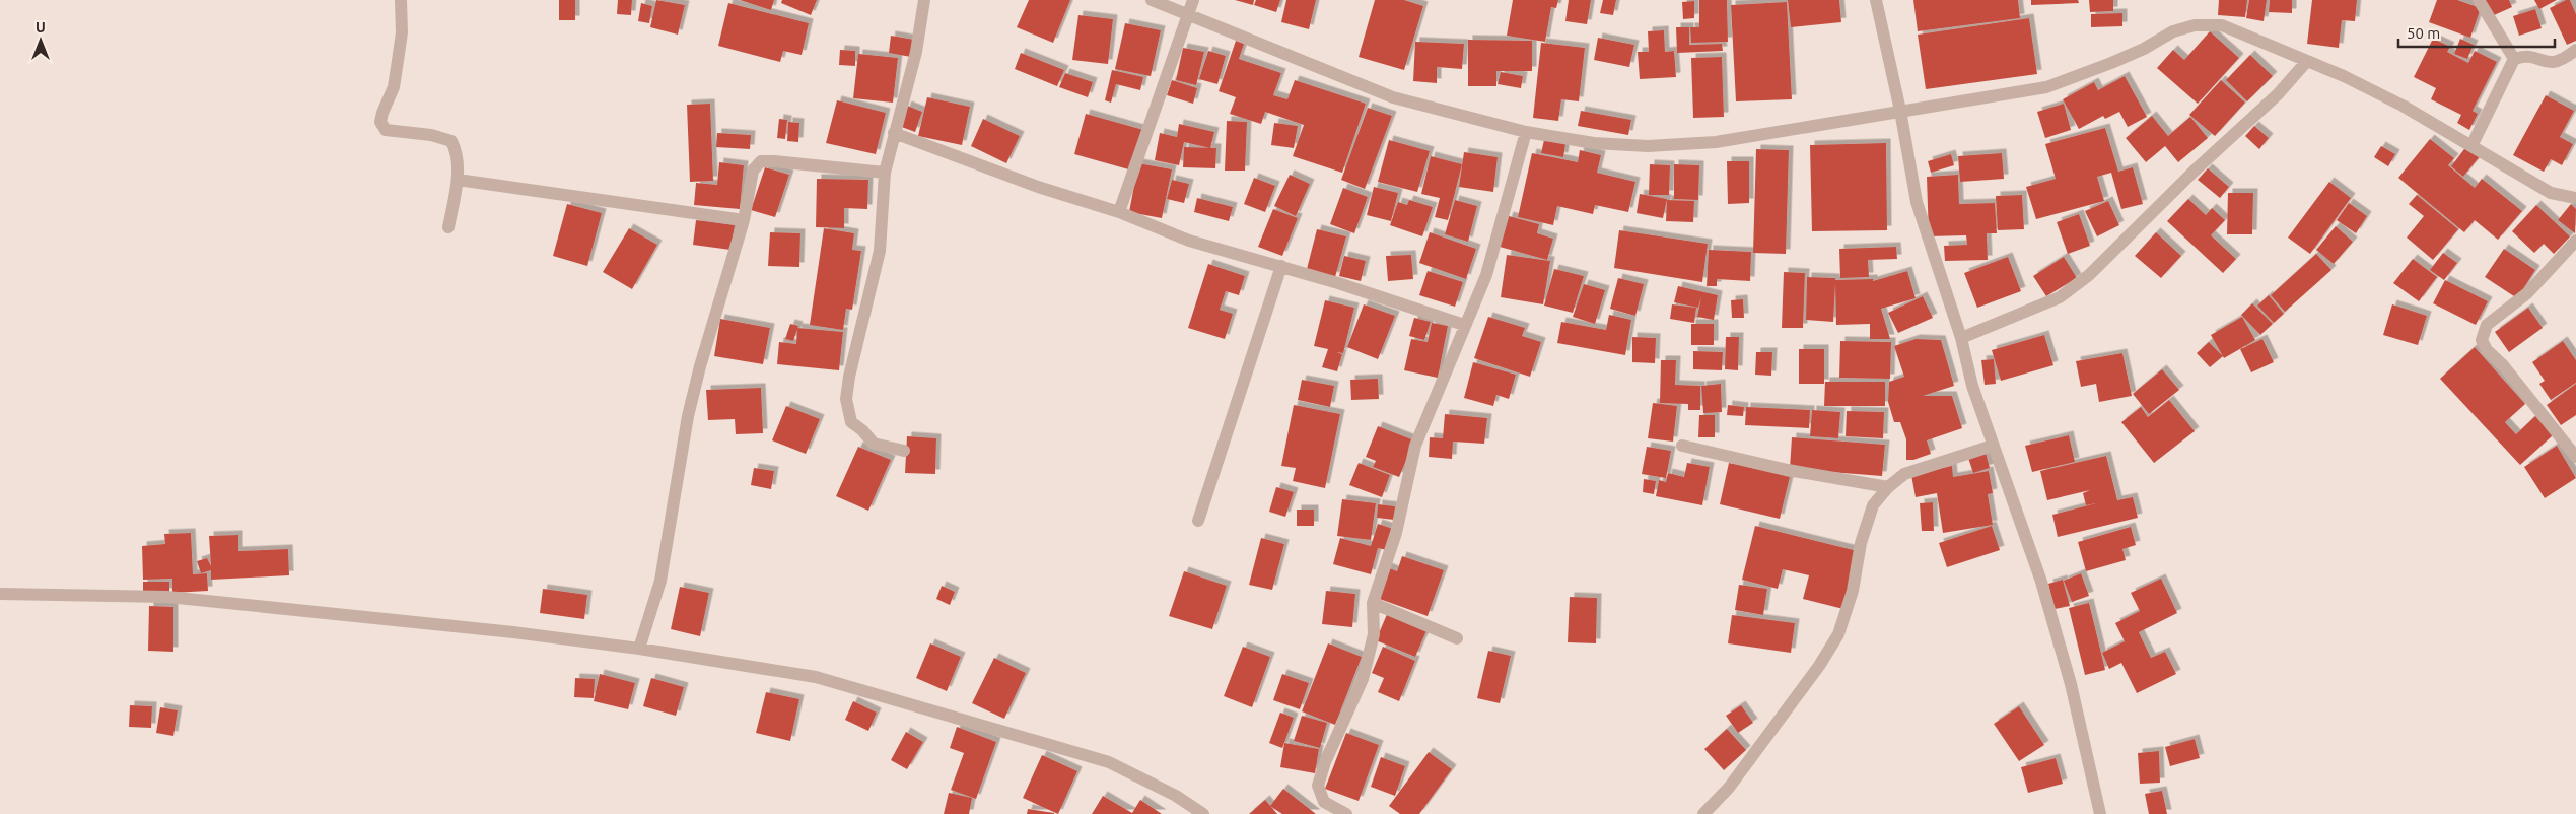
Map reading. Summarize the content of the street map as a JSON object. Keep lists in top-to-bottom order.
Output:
{
  "scale_bar": "50 m",
  "north": "top"
}
